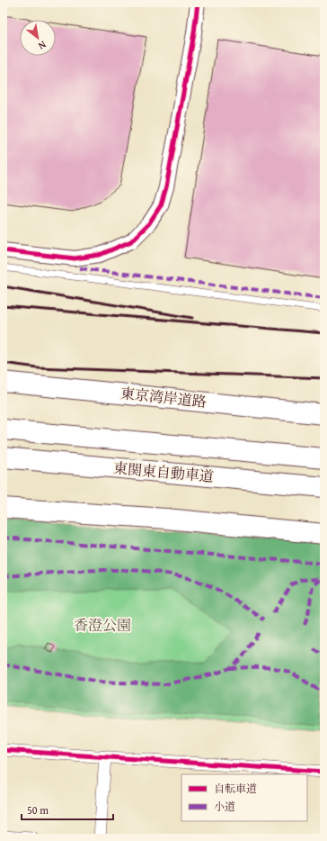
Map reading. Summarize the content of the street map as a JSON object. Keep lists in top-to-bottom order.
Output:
{
  "streets": {
    "highway": ["東京湾岸道路", "東関東自動車道"]
  },
  "parks": ["香澄公園"],
  "legend": ["自転車道", "小道"],
  "scale_bar": "50 m",
  "north": "bottom right"
}
